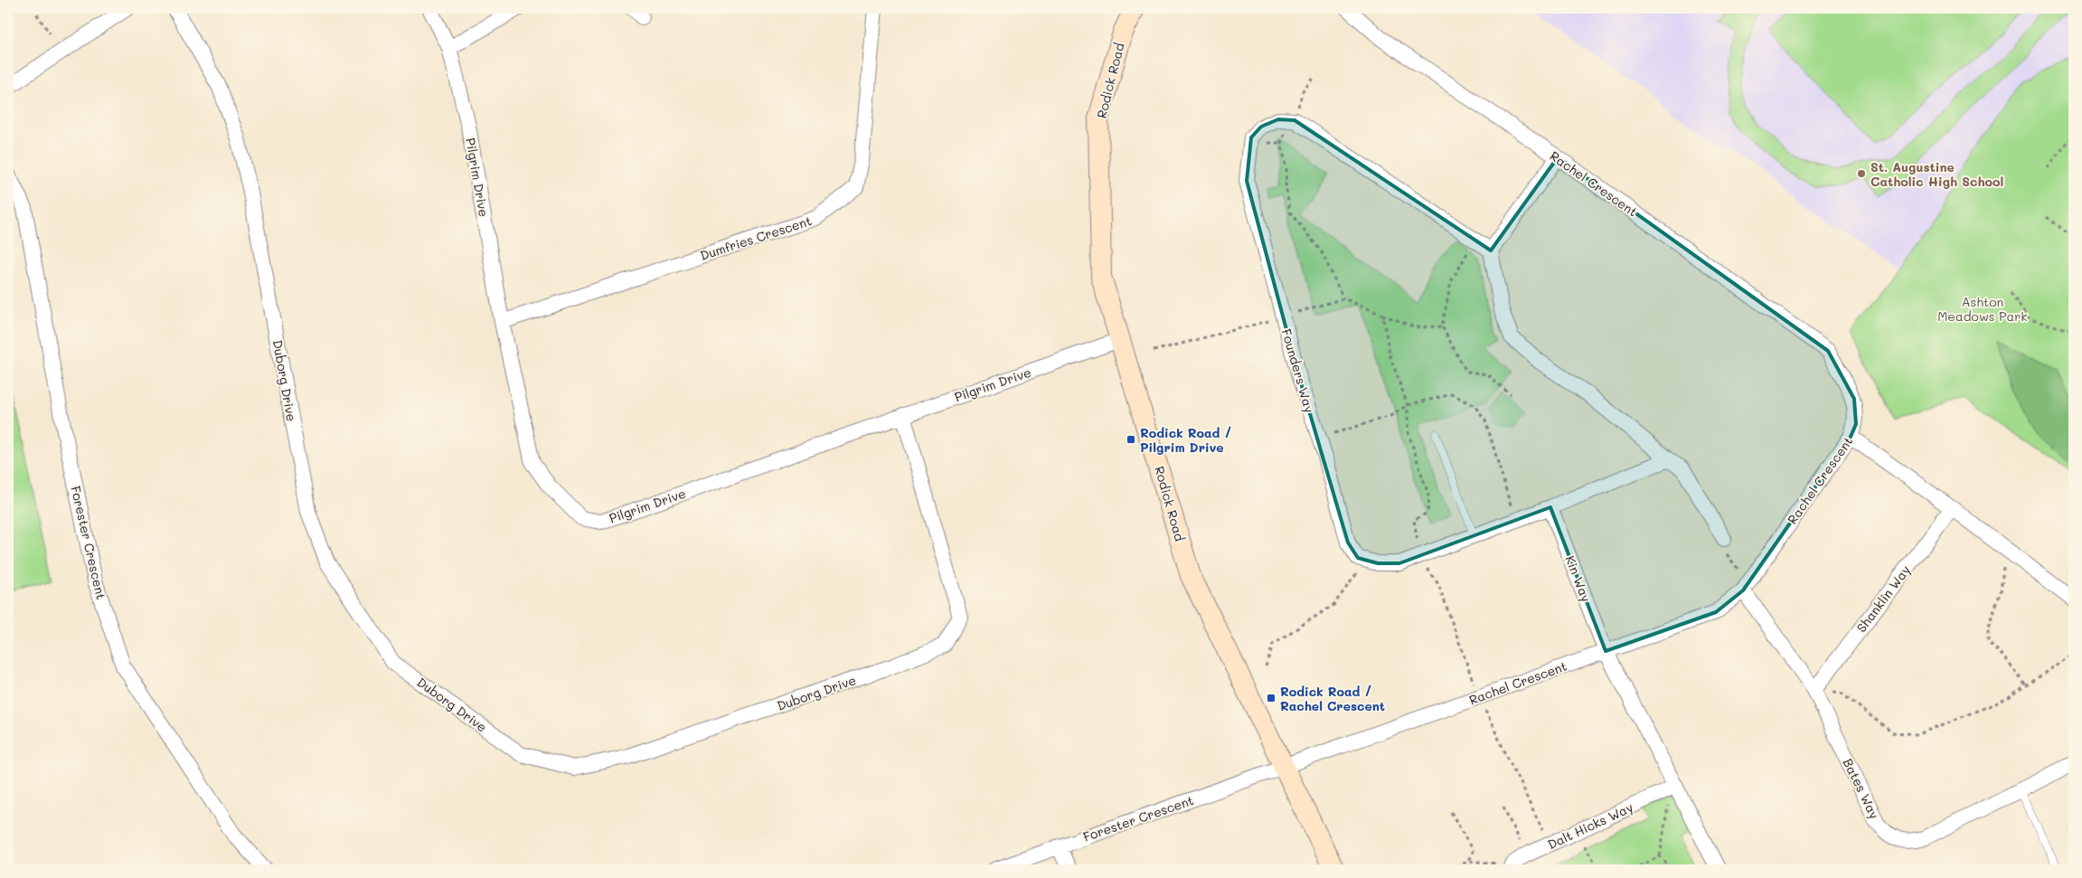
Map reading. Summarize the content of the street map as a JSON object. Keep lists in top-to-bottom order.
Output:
{
  "streets": {
    "main road": ["Rodick Road"],
    "street": [
      "Pilgrim Drive",
      "Rachel Crescent",
      "Dumfries Crescent",
      "Founders Way",
      "Duborg Drive",
      "Forester Crescent",
      "Kin Way",
      "Shanklin Way",
      "Bates Way",
      "Dalt Hicks Way"
    ]
  },
  "crossings": [
    ["Rodick Road", "Pilgrim Drive"],
    ["Rodick Road", "Rachel Crescent"],
    ["Rodick Road", "Forester Crescent"],
    ["Pilgrim Drive", "Dumfries Crescent"],
    ["Pilgrim Drive", "Duborg Drive"],
    ["Rachel Crescent", "Forester Crescent"],
    ["Rachel Crescent", "Kin Way"],
    ["Rachel Crescent", "Bates Way"],
    ["Shanklin Way", "Bates Way"]
  ],
  "parks": ["Ashton Meadows Park"],
  "places": {
    "other": ["St. Augustine Catholic High School"],
    "transit": ["Rodick Road / Pilgrim Drive", "Rodick Road / Rachel Crescent"]
  }
}
